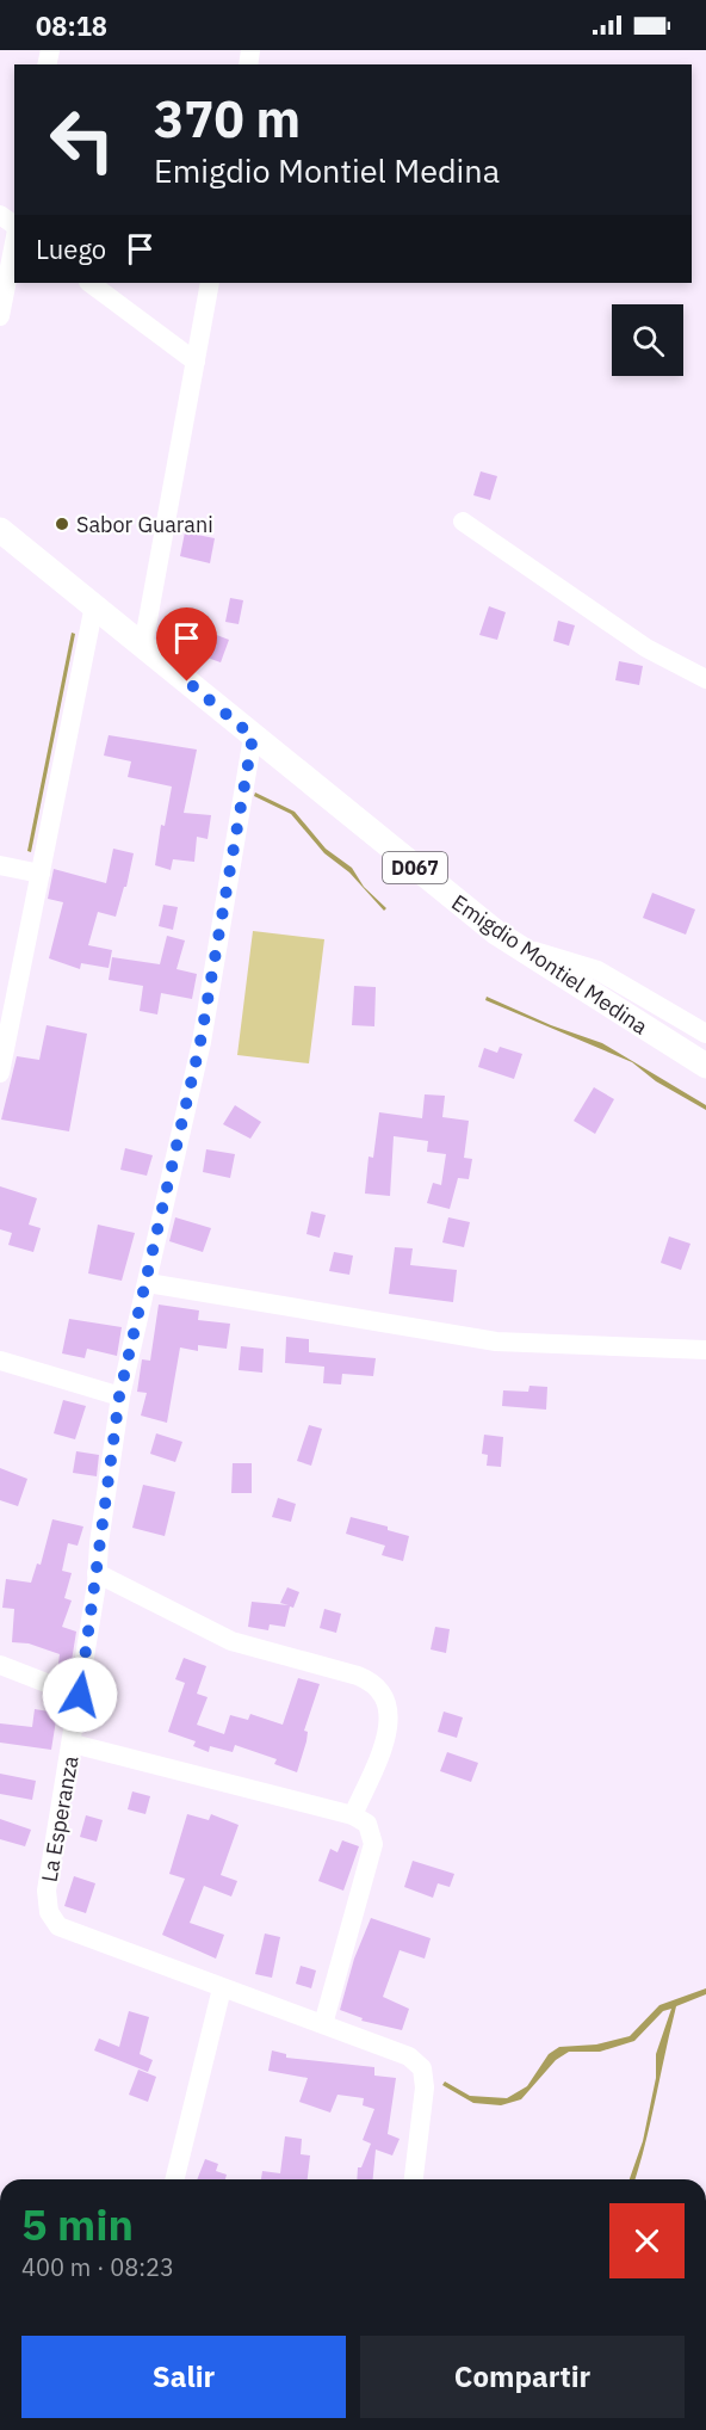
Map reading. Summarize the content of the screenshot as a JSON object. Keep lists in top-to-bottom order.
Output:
{
  "streets": {
    "main road": ["D067", "Emigdio Montiel Medina"],
    "street": ["La Esperanza"]
  },
  "crossings": [
    ["Emigdio Montiel Medina", "La Esperanza"]
  ],
  "places": ["Sabor Guarani"],
  "page": {
    "status": "08:18",
    "turn": ["370 m", "Emigdio Montiel Medina"],
    "then": "Luego",
    "heading": ["5 min", "400 m · 08:23"],
    "buttons": ["Salir", "Compartir"]
  }
}
